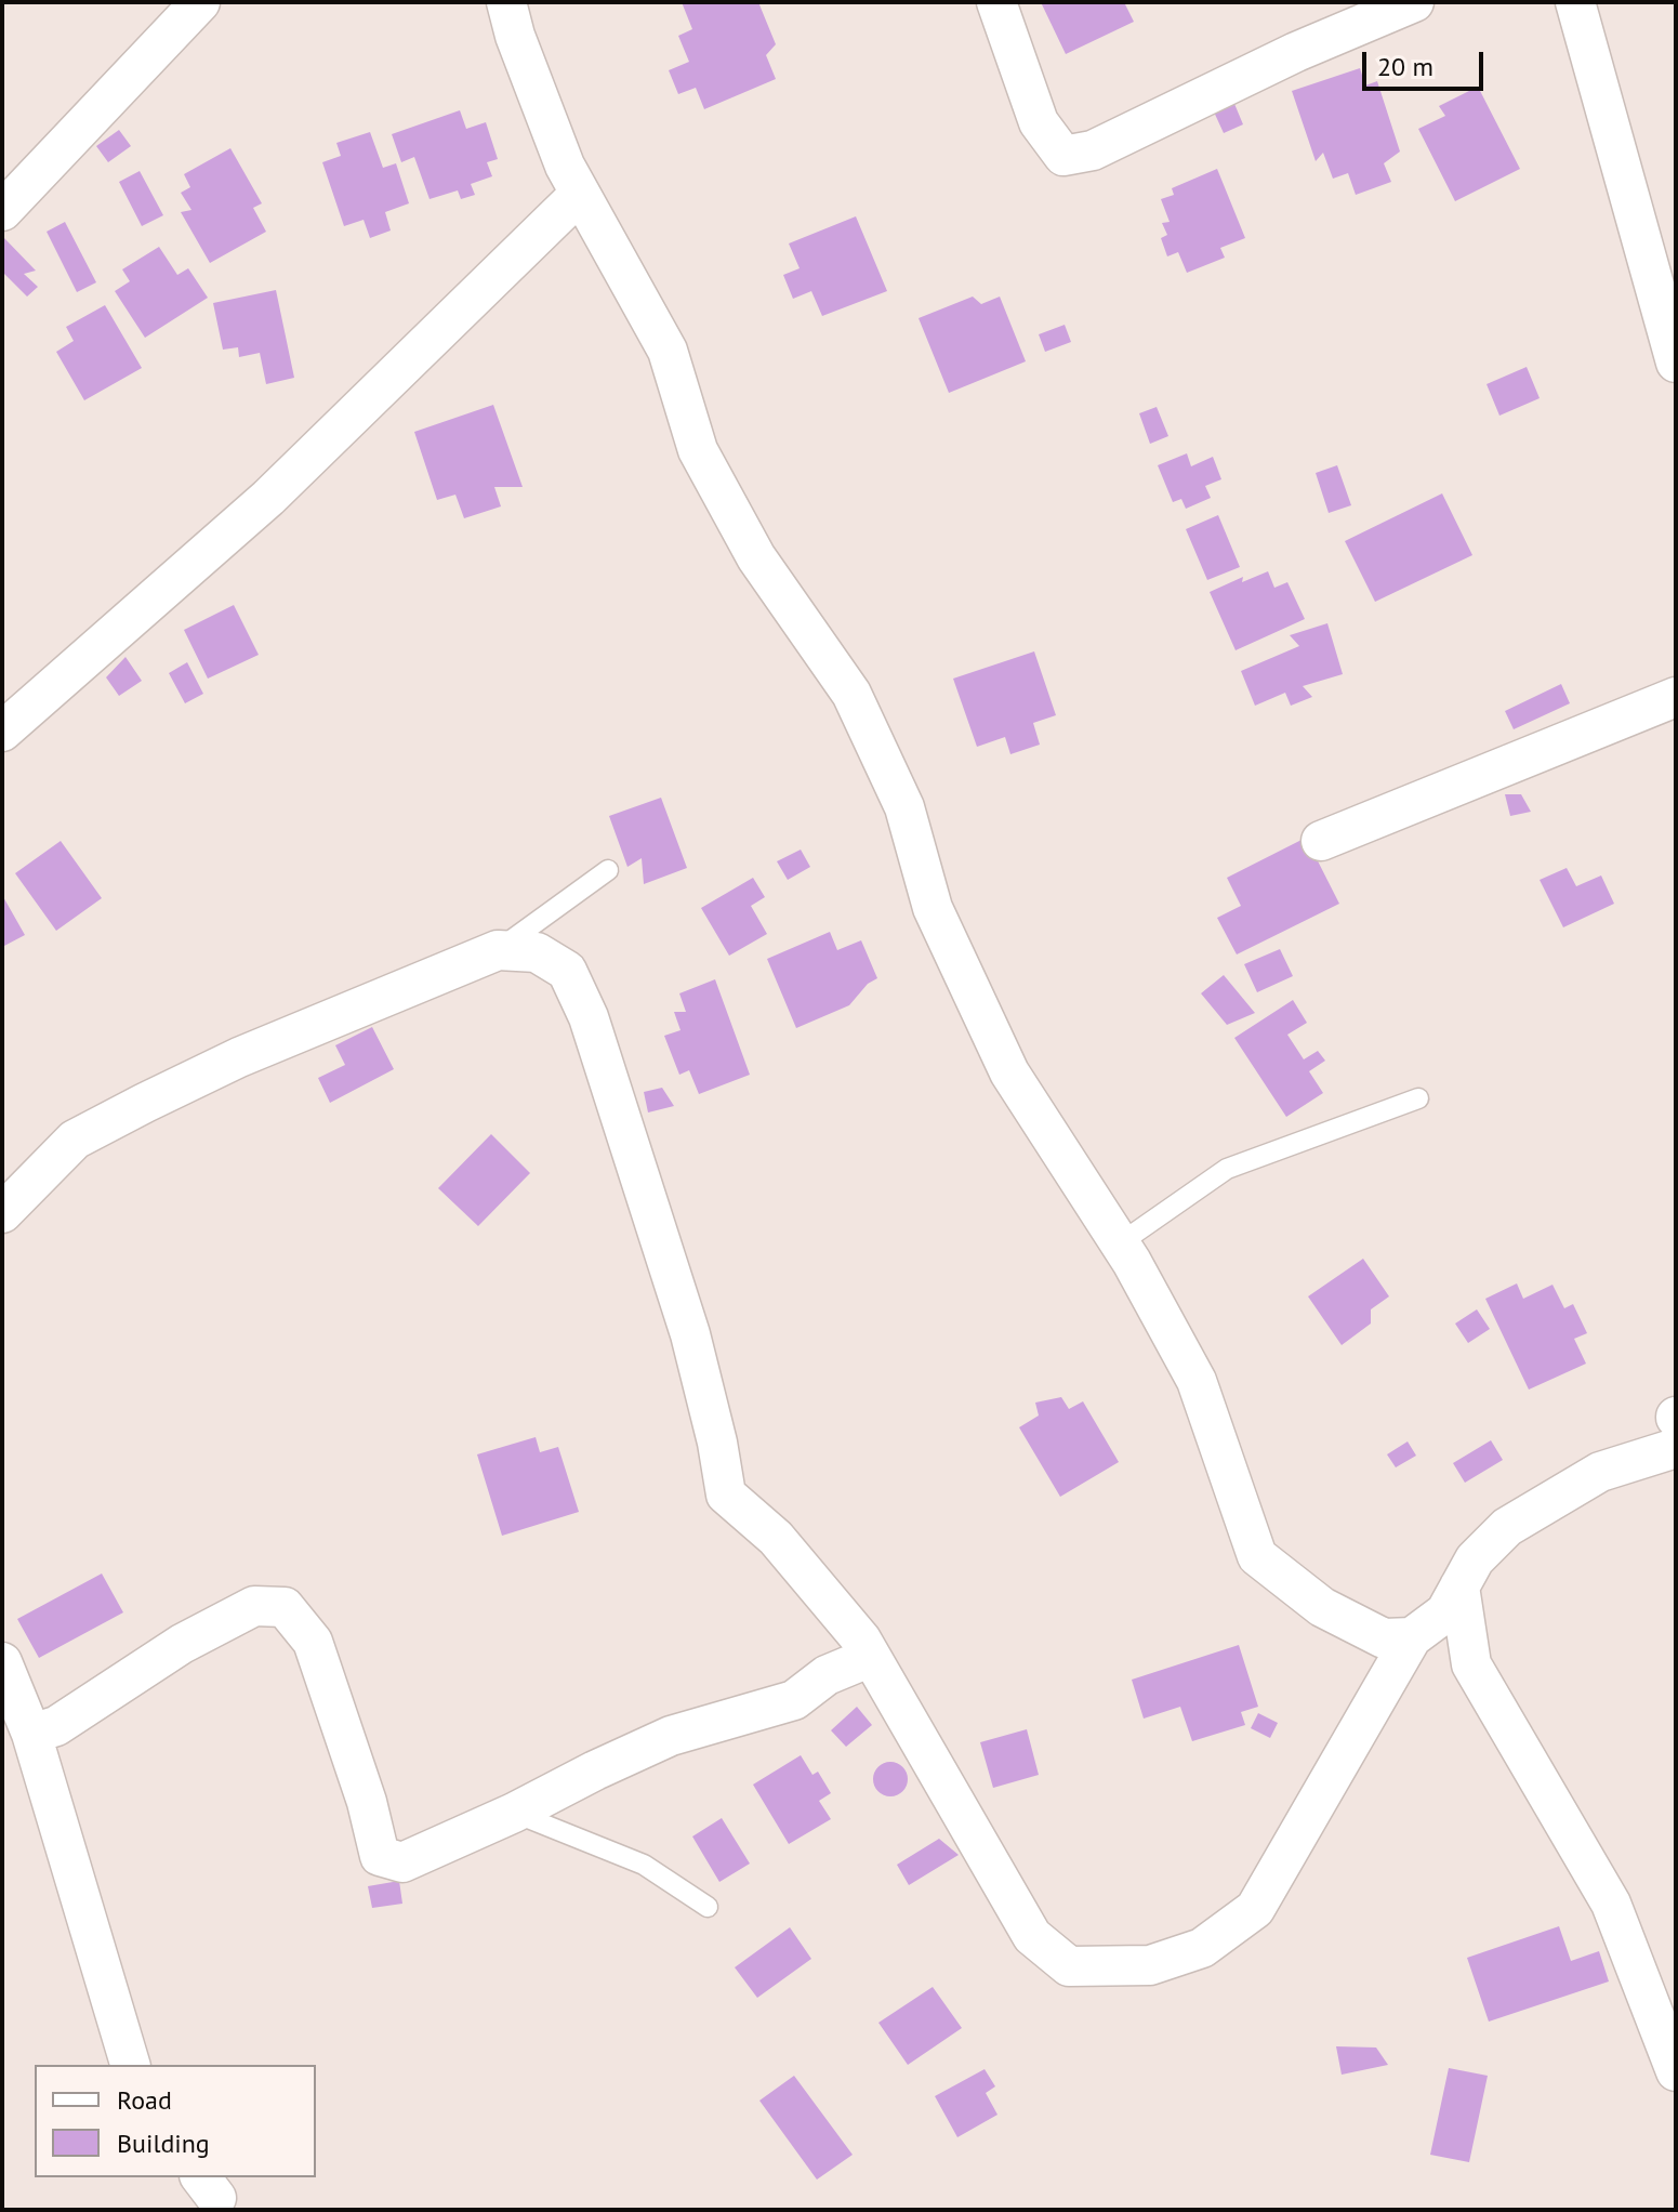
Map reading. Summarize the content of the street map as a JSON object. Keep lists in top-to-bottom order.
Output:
{
  "legend": ["Road", "Building"],
  "scale_bar": "20 m"
}
